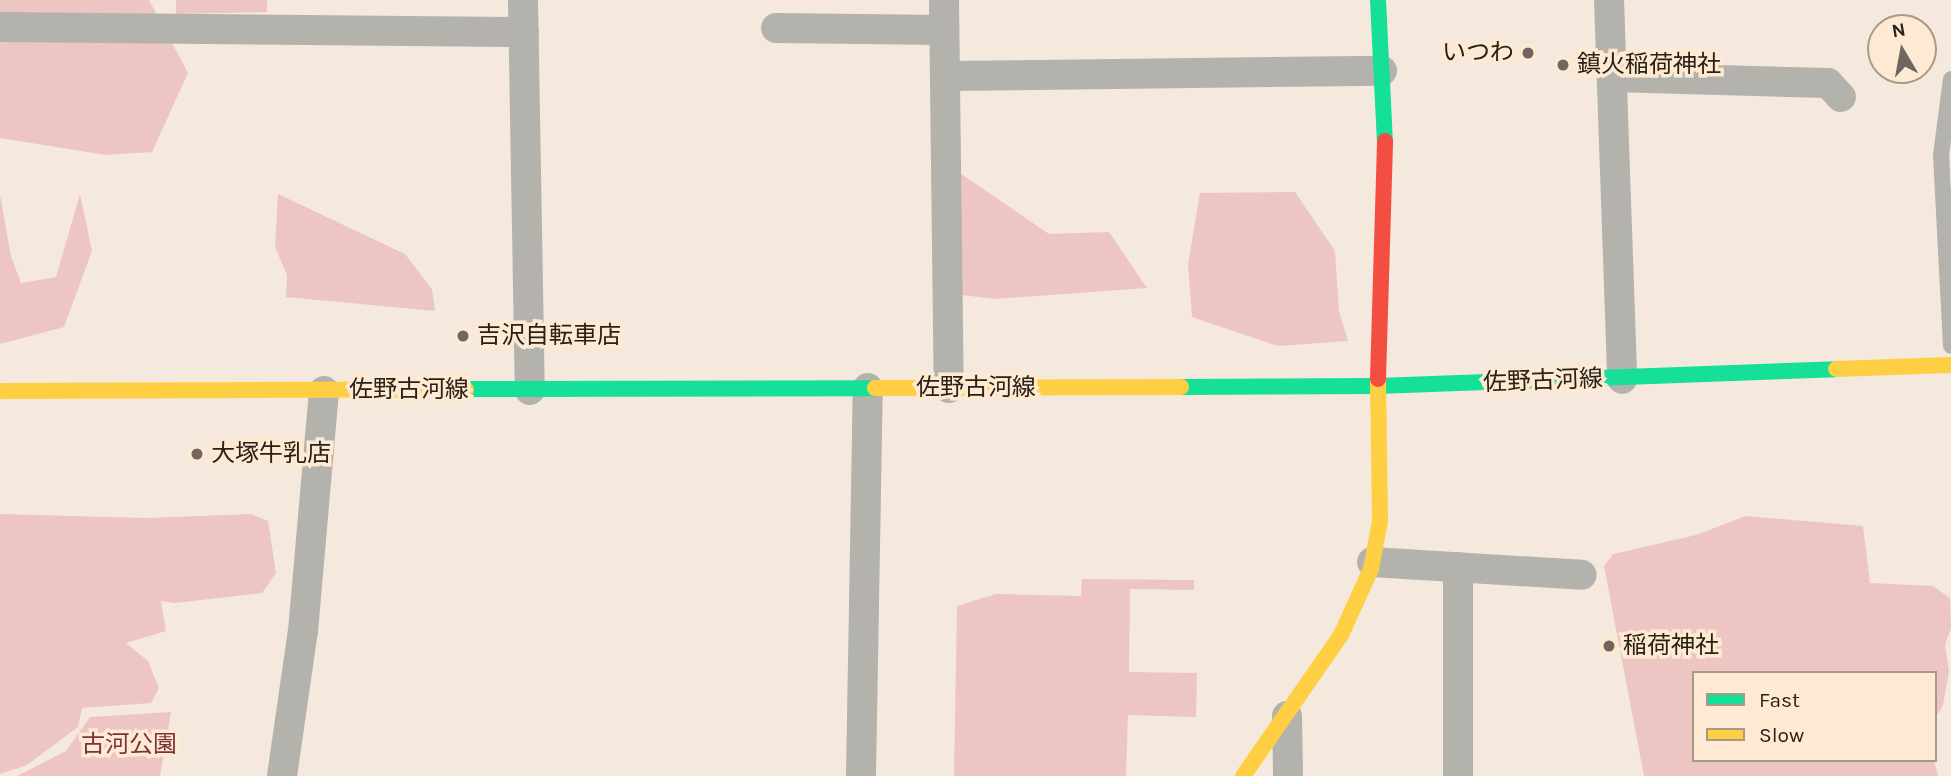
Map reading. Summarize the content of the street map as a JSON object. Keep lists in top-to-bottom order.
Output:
{
  "streets": {
    "main road": ["佐野古河線"]
  },
  "parks": ["古河公園"],
  "places": [
    "いつわ",
    "鎮火稲荷神社",
    "吉沢自転車店",
    "大塚牛乳店",
    "稲荷神社"
  ],
  "legend": ["Fast", "Slow"],
  "north": "top"
}
